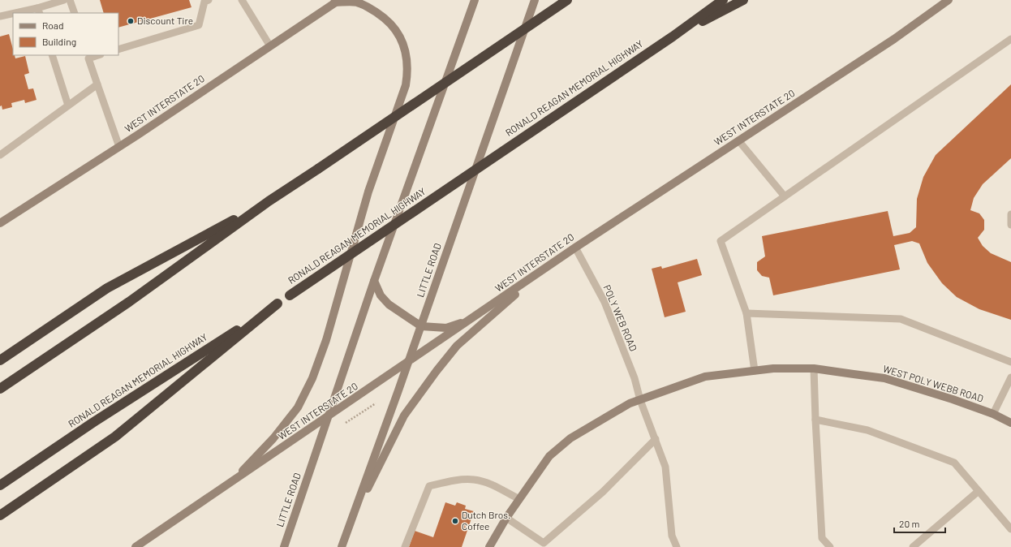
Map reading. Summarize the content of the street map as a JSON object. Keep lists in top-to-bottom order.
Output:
{
  "streets": {
    "highway": ["RONALD REAGAN MEMORIAL HIGHWAY"],
    "main road": ["WEST INTERSTATE 20", "LITTLE ROAD", "WEST POLY WEBB ROAD"],
    "lane": ["POLY WEB ROAD"]
  },
  "crossings": [
    ["WEST INTERSTATE 20", "LITTLE ROAD"],
    ["WEST INTERSTATE 20", "POLY WEB ROAD"],
    ["POLY WEB ROAD", "WEST POLY WEBB ROAD"]
  ],
  "places": ["Discount Tire", "Dutch Bros. Coffee"],
  "legend": ["Road", "Building"],
  "scale_bar": "20 m"
}
